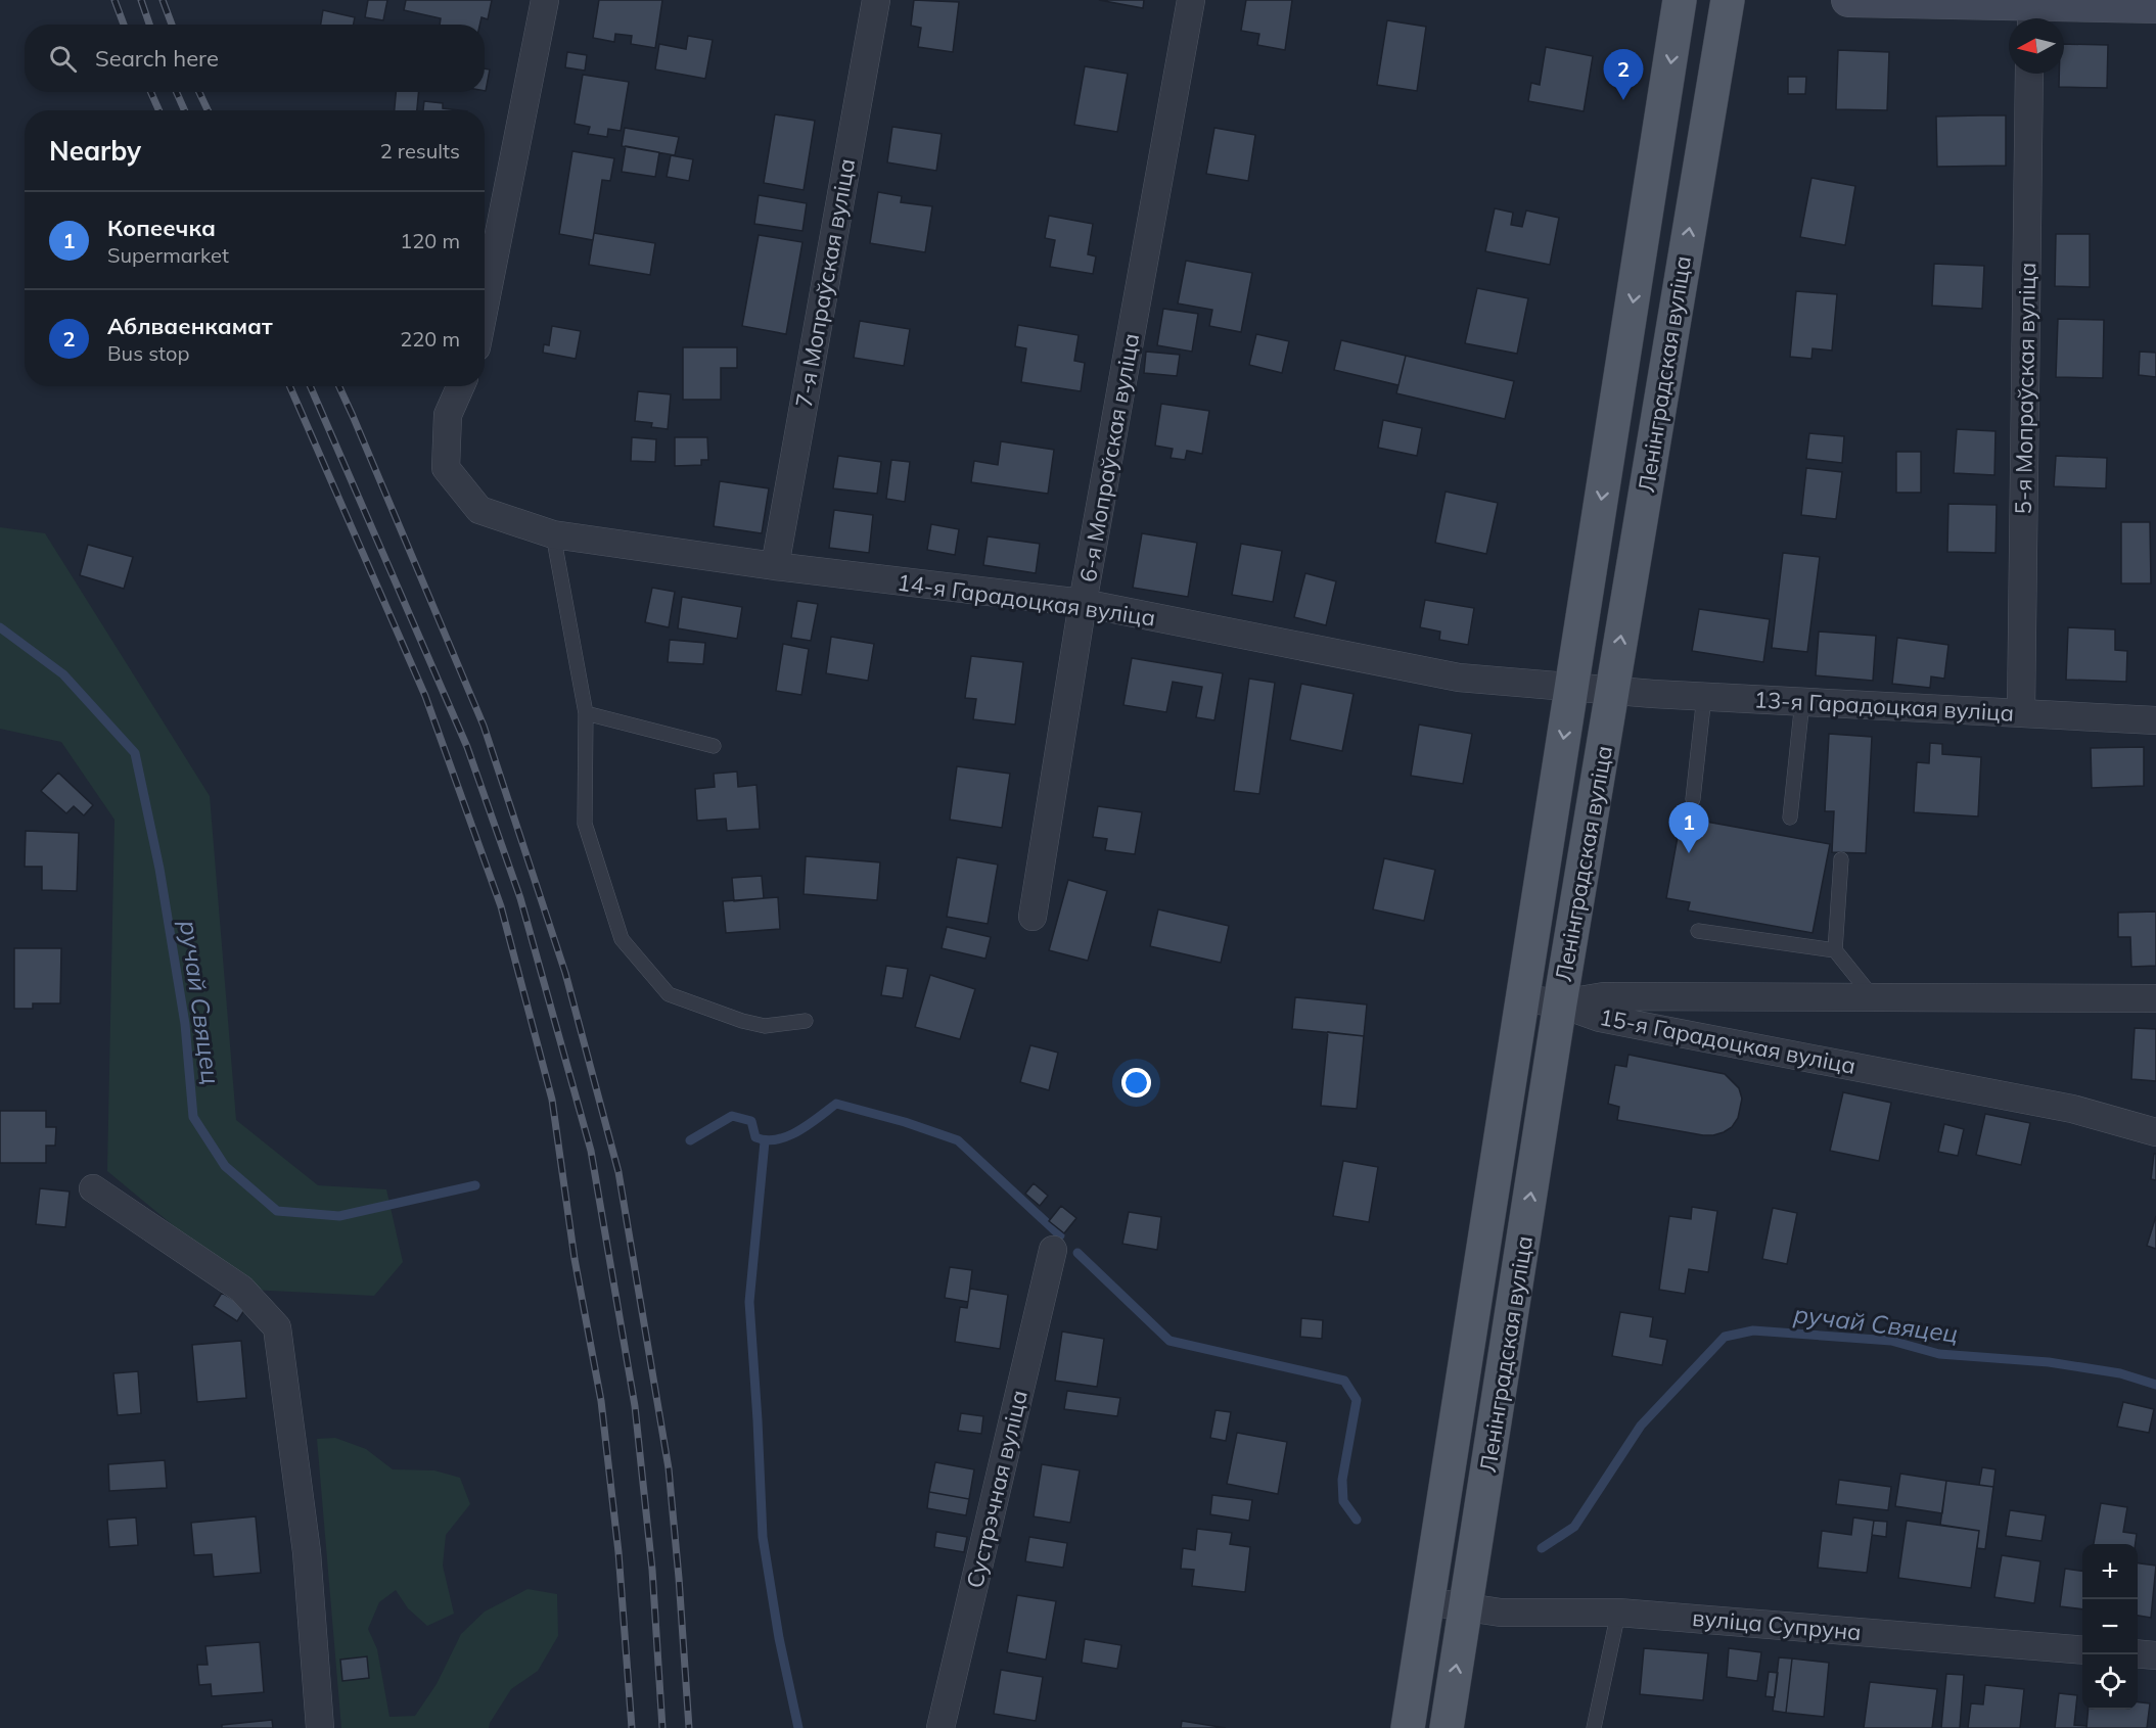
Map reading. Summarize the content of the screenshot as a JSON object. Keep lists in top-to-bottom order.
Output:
{
  "streets": {
    "main road": ["Ленінградская вуліца"],
    "street": [
      "7-я Мопраўская вуліца",
      "5-я Мопраўская вуліца",
      "6-я Мопраўская вуліца",
      "14-я Гарадоцкая вуліца",
      "13-я Гарадоцкая вуліца",
      "15-я Гарадоцкая вуліца",
      "Сустрэчная вуліца",
      "вуліца Супруна"
    ]
  },
  "crossings": [
    ["7-я Мопраўская вуліца", "14-я Гарадоцкая вуліца"],
    ["Ленінградская вуліца", "14-я Гарадоцкая вуліца"],
    ["Ленінградская вуліца", "13-я Гарадоцкая вуліца"],
    ["Ленінградская вуліца", "15-я Гарадоцкая вуліца"],
    ["Ленінградская вуліца", "вуліца Супруна"],
    ["5-я Мопраўская вуліца", "13-я Гарадоцкая вуліца"],
    ["6-я Мопраўская вуліца", "14-я Гарадоцкая вуліца"],
    ["14-я Гарадоцкая вуліца", "13-я Гарадоцкая вуліца"]
  ],
  "water": ["ручай Свяцец"],
  "north": "left",
  "page": {
    "search": "Search here",
    "pins": ["2", "1"],
    "heading": ["Nearby", "2 results"],
    "list": [
      {
        "mark": "1",
        "name": "Копеечка",
        "note": "Supermarket",
        "value": "120 m"
      },
      {
        "mark": "2",
        "name": "Аблваенкамат",
        "note": "Bus stop",
        "value": "220 m"
      }
    ],
    "map_buttons": ["+", "−"]
  }
}
